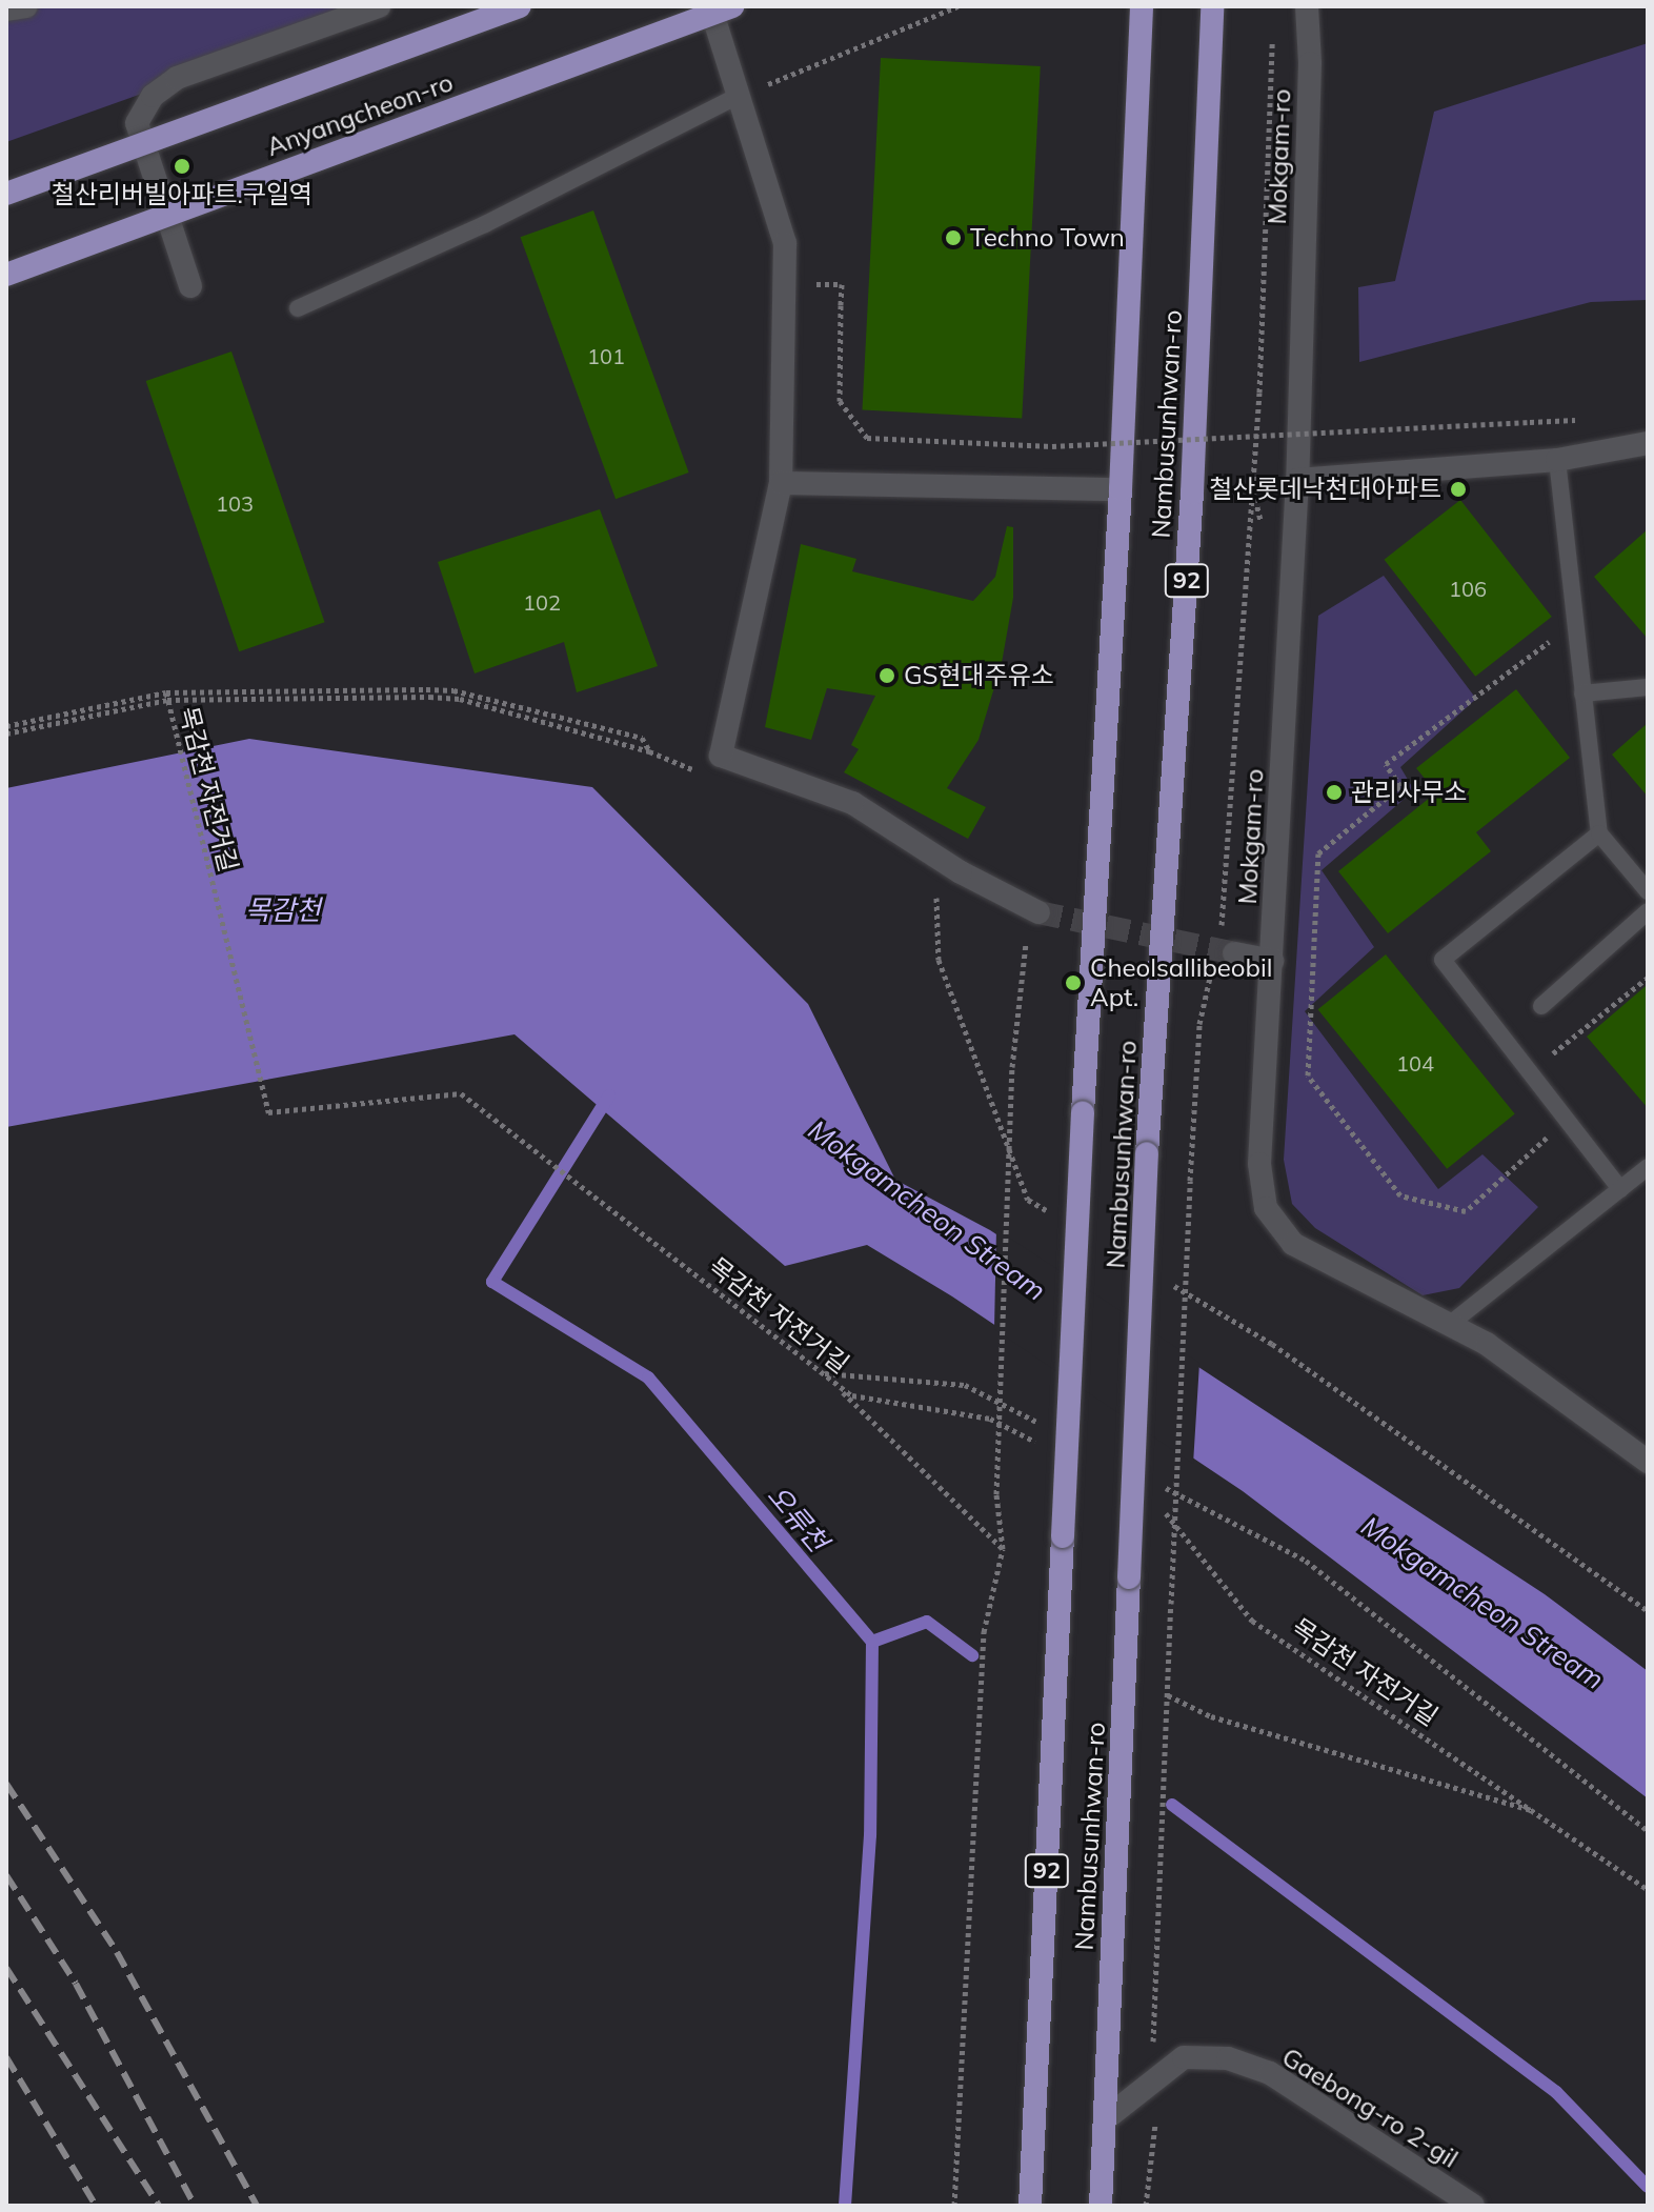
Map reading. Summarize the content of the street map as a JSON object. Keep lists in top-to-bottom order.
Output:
{
  "streets": {
    "main road": ["Anyangcheon-ro", "Nambusunhwan-ro", "92"],
    "street": ["Mokgam-ro", "Gaebong-ro 2-gil"],
    "path": ["목감천 자전거길"]
  },
  "crossings": [
    ["Nambusunhwan-ro", "Gaebong-ro 2-gil"]
  ],
  "water": ["목감천", "Mokgamcheon Stream", "오류천"],
  "places": [
    "철산리버빌아파트.구일역",
    "Techno Town",
    "철산롯데낙천대아파트",
    "GS현대주유소",
    "관리사무소",
    "Cheolsallibeobil Apt."
  ],
  "house_numbers": [
    "101",
    "103",
    "106",
    "102",
    "104"
  ]
}
